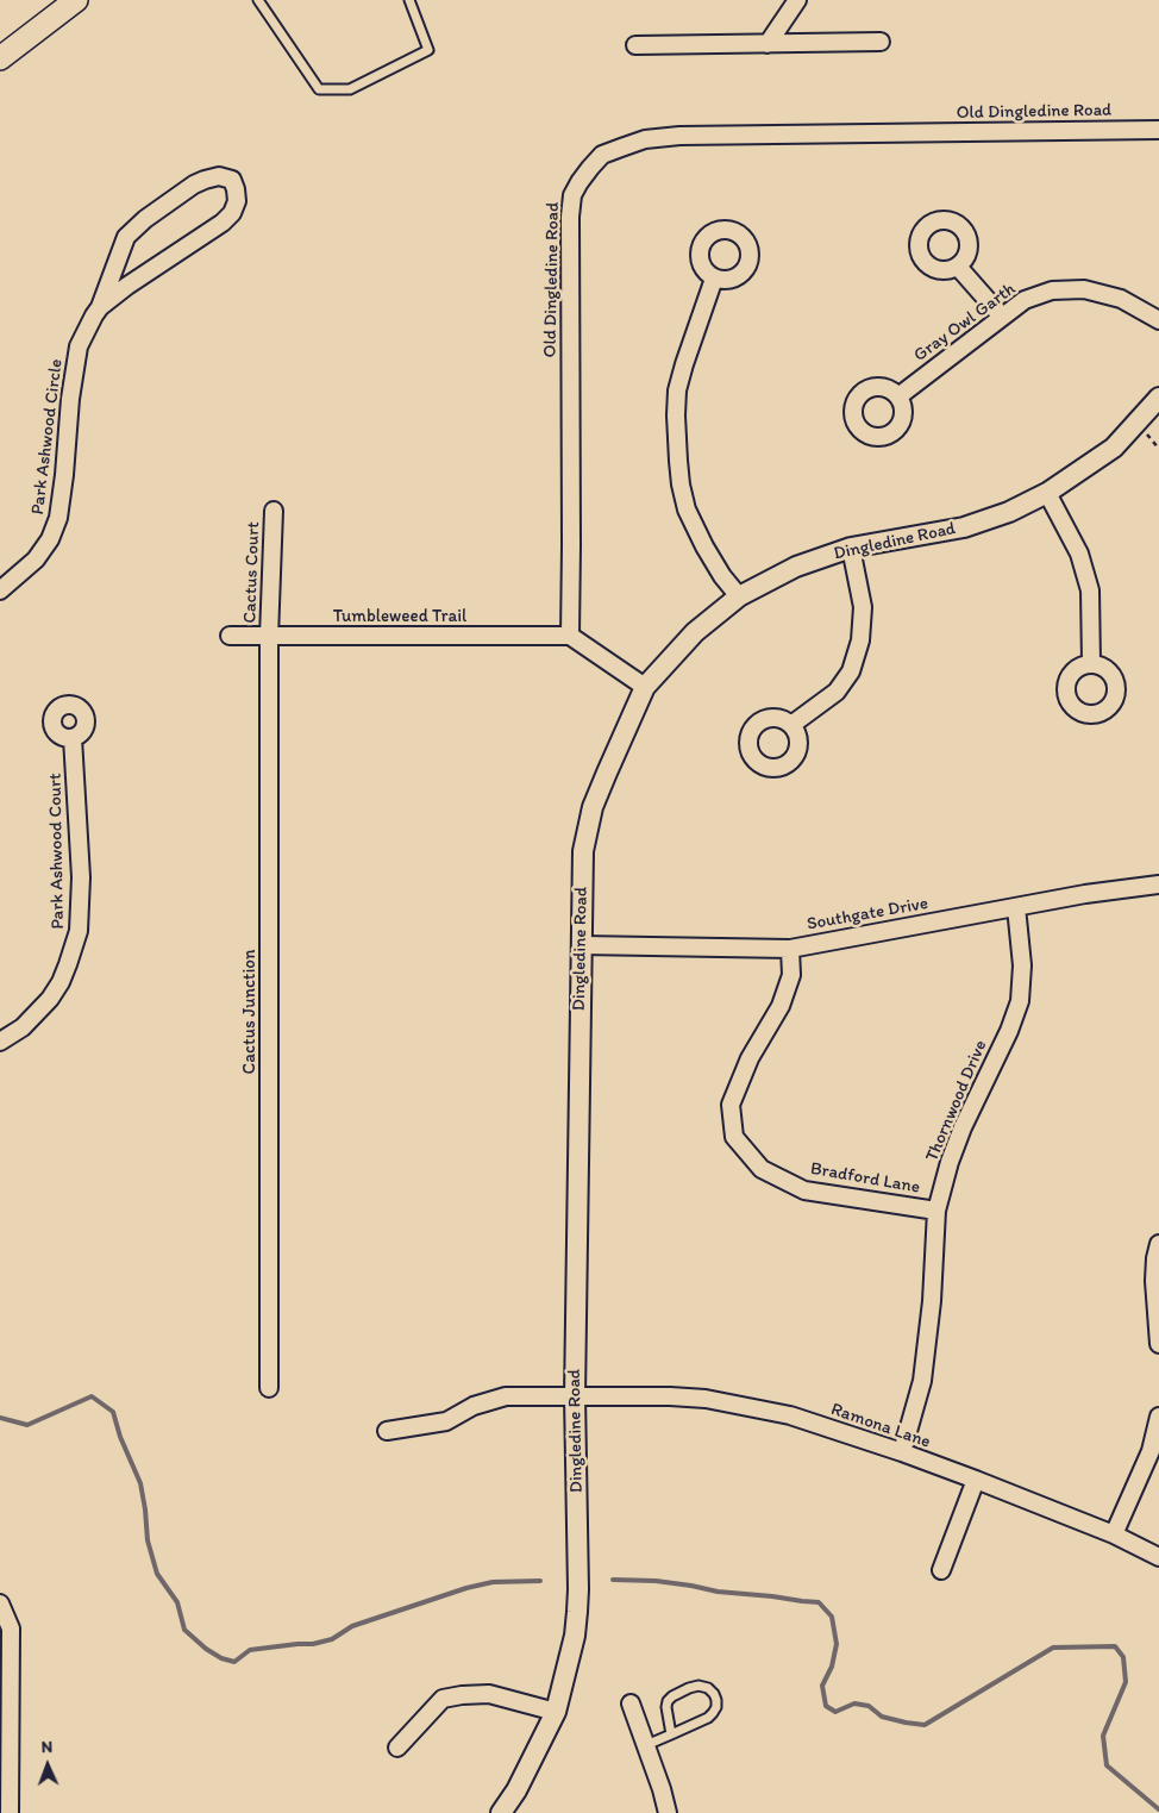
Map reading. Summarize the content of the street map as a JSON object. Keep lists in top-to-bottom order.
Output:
{
  "streets": {
    "street": [
      "Old Dingledine Road",
      "Gray Owl Garth",
      "Park Ashwood Circle",
      "Dingledine Road",
      "Cactus Court",
      "Tumbleweed Trail",
      "Park Ashwood Court",
      "Southgate Drive",
      "Cactus Junction",
      "Thornwood Drive",
      "Bradford Lane",
      "Ramona Lane"
    ]
  },
  "crossings": [
    ["Old Dingledine Road", "Tumbleweed Trail"],
    ["Dingledine Road", "Southgate Drive"],
    ["Dingledine Road", "Ramona Lane"],
    ["Cactus Court", "Tumbleweed Trail"],
    ["Cactus Court", "Cactus Junction"],
    ["Tumbleweed Trail", "Cactus Junction"],
    ["Southgate Drive", "Thornwood Drive"],
    ["Southgate Drive", "Bradford Lane"],
    ["Thornwood Drive", "Bradford Lane"],
    ["Thornwood Drive", "Ramona Lane"]
  ],
  "north": "top"
}
